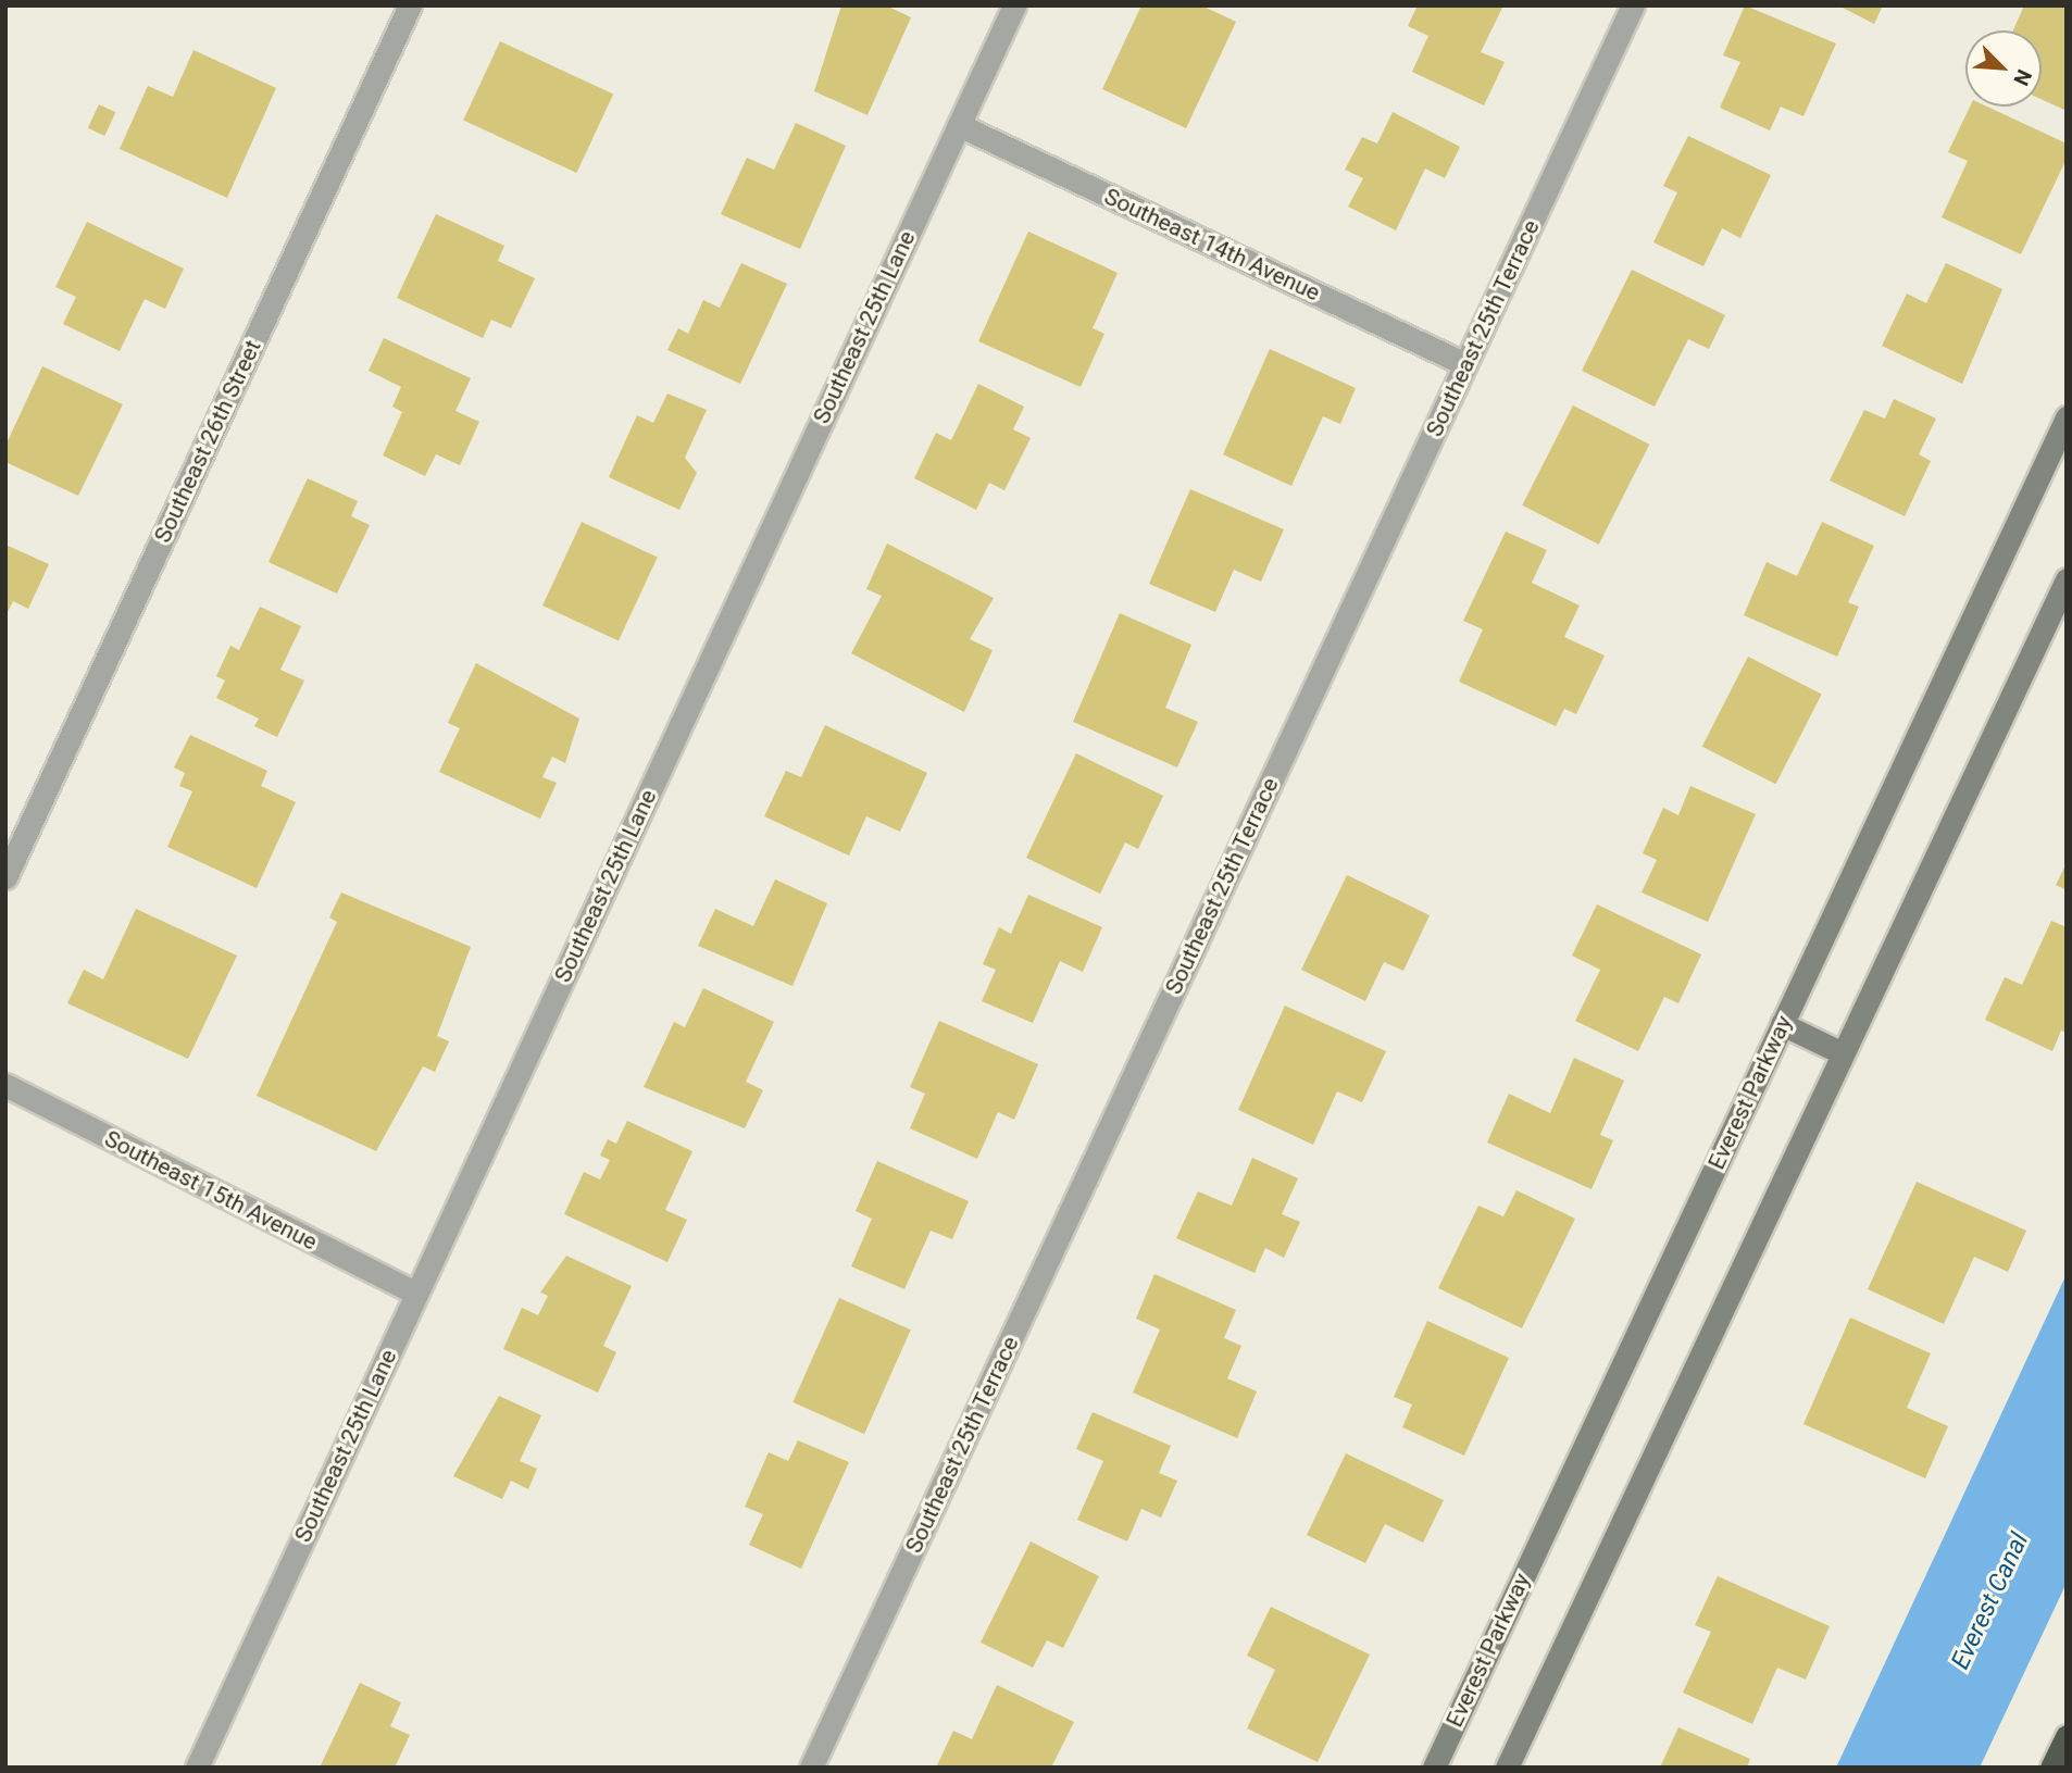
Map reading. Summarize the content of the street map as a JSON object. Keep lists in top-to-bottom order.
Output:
{
  "streets": {
    "street": [
      "Southeast 14th Avenue",
      "Southeast 25th Lane",
      "Southeast 25th Terrace",
      "Southeast 26th Street",
      "Everest Parkway",
      "Southeast 15th Avenue"
    ]
  },
  "crossings": [
    ["Southeast 14th Avenue", "Southeast 25th Lane"],
    ["Southeast 14th Avenue", "Southeast 25th Terrace"],
    ["Southeast 25th Lane", "Southeast 15th Avenue"]
  ],
  "water": ["Everest Canal"],
  "north": "bottom right"
}
